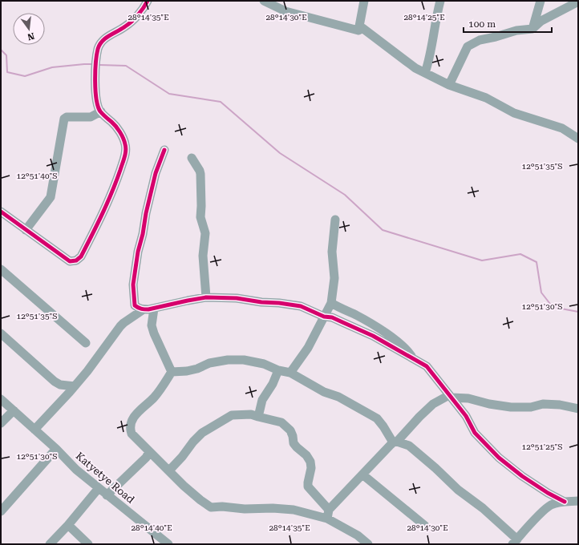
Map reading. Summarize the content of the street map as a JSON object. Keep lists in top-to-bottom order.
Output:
{
  "streets": {
    "street": ["Katyetye Road"]
  },
  "scale_bar": "100 m",
  "north": "bottom",
  "coordinates": [
    "28°14'35\"E",
    "28°14'30\"E",
    "28°14'25\"E",
    "12°51'35\"S",
    "12°51'40\"S",
    "12°51'30\"S",
    "12°51'25\"S",
    "28°14'40\"E"
  ]
}
